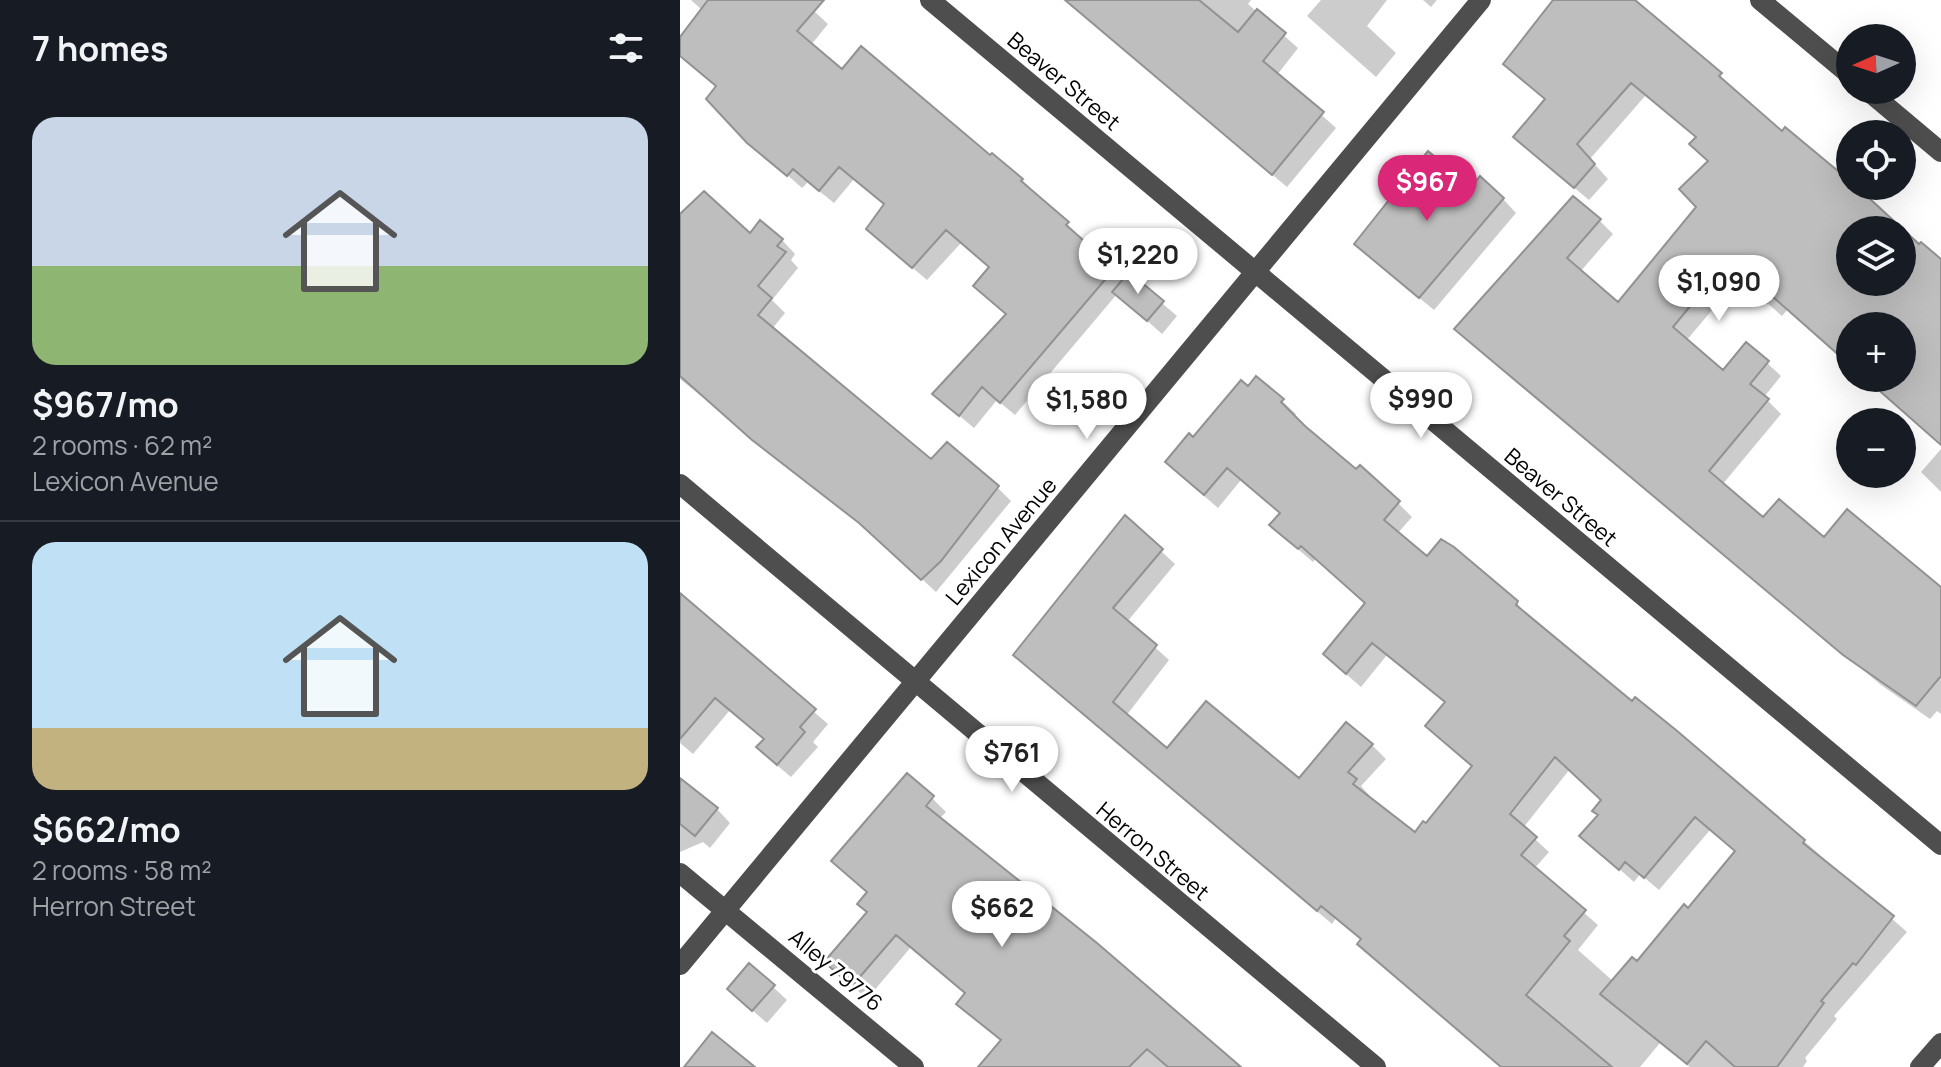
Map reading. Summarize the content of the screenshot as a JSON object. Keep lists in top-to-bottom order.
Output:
{
  "streets": {
    "street": [
      "Beaver Street",
      "Lexicon Avenue",
      "Herron Street",
      "Alley 79776"
    ]
  },
  "crossings": [
    ["Beaver Street", "Lexicon Avenue"],
    ["Lexicon Avenue", "Herron Street"],
    ["Lexicon Avenue", "Alley 79776"]
  ],
  "north": "left",
  "page": {
    "heading": "7 homes",
    "map_buttons": ["+", "−"],
    "list": [
      {
        "name": "$967/mo",
        "note": "2 rooms · 62 m² · Lexicon Avenue"
      },
      {
        "name": "$662/mo",
        "note": "2 rooms · 58 m² · Herron Street"
      }
    ],
    "price": [
      "$967",
      "$1,220",
      "$1,090",
      "$990",
      "$1,580",
      "$761",
      "$662"
    ]
  }
}
